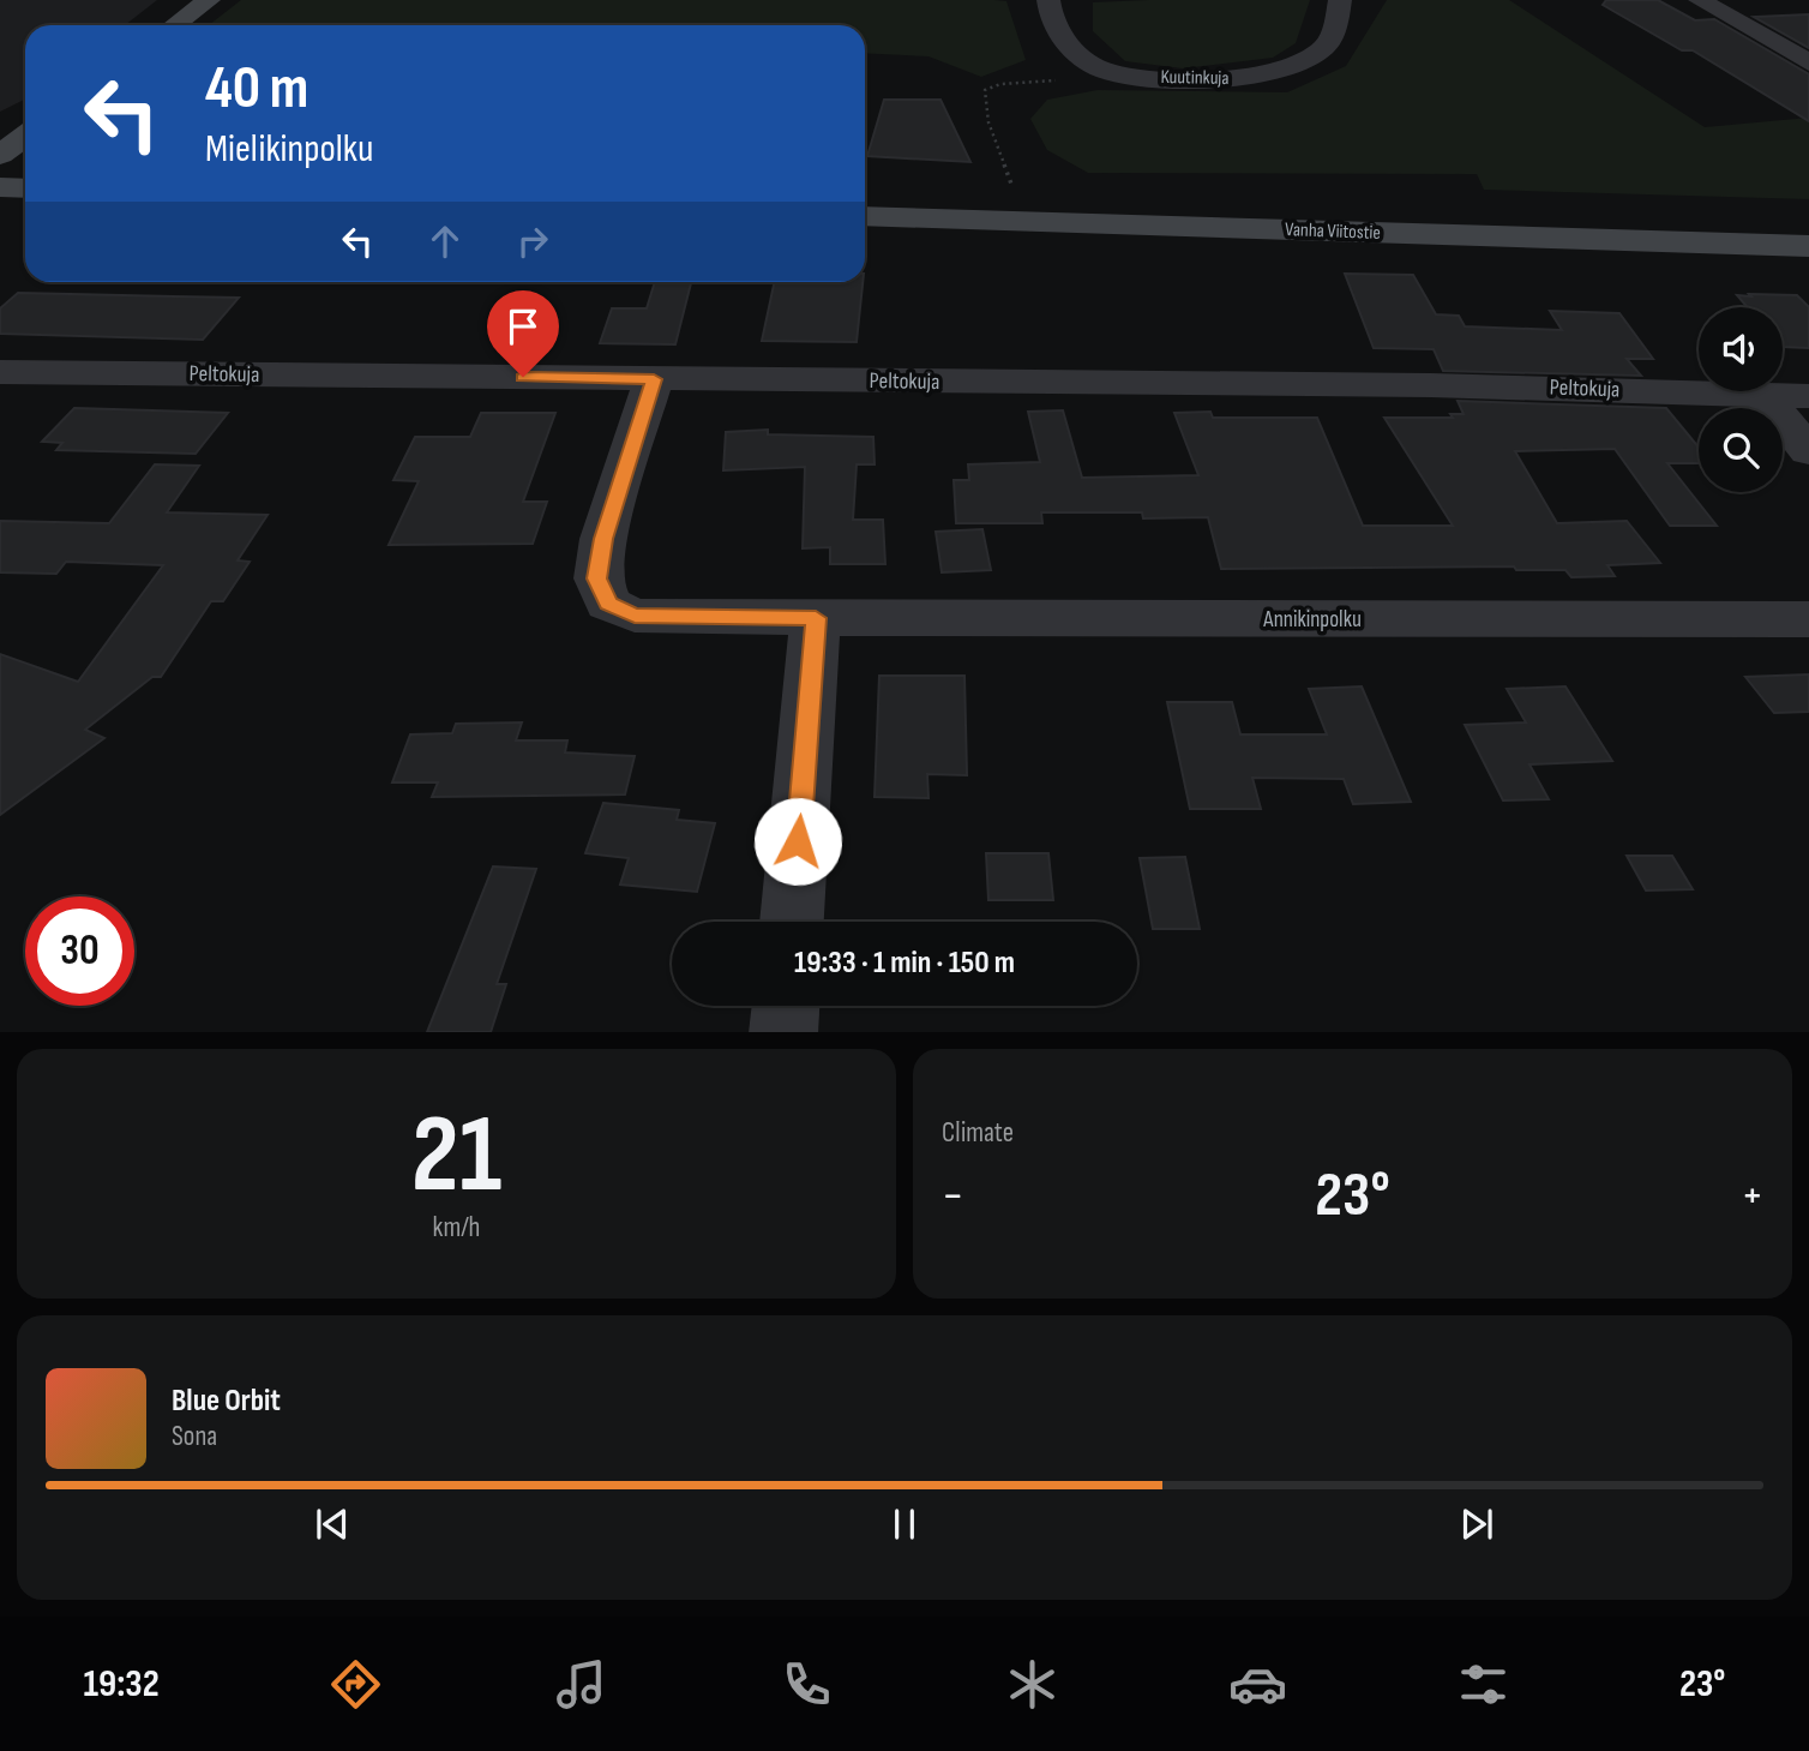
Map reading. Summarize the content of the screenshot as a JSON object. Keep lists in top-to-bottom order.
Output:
{
  "streets": {
    "main road": ["Vanha Viitostie"],
    "street": ["Kuutinkuja", "Peltokuja", "Annikinpolku"]
  },
  "crossings": [
    ["Peltokuja", "Annikinpolku"]
  ],
  "page": {
    "turn": ["40 m", "Mielikinpolku"],
    "limit": "30",
    "trip": "19:33 · 1 min · 150 m",
    "tile": [
      ["21", "km/h"],
      "Climate"
    ],
    "heat": ["−", "23°", "+"],
    "song": ["Blue Orbit", "Sona"],
    "tabs": ["19:32", "23°"]
  }
}
